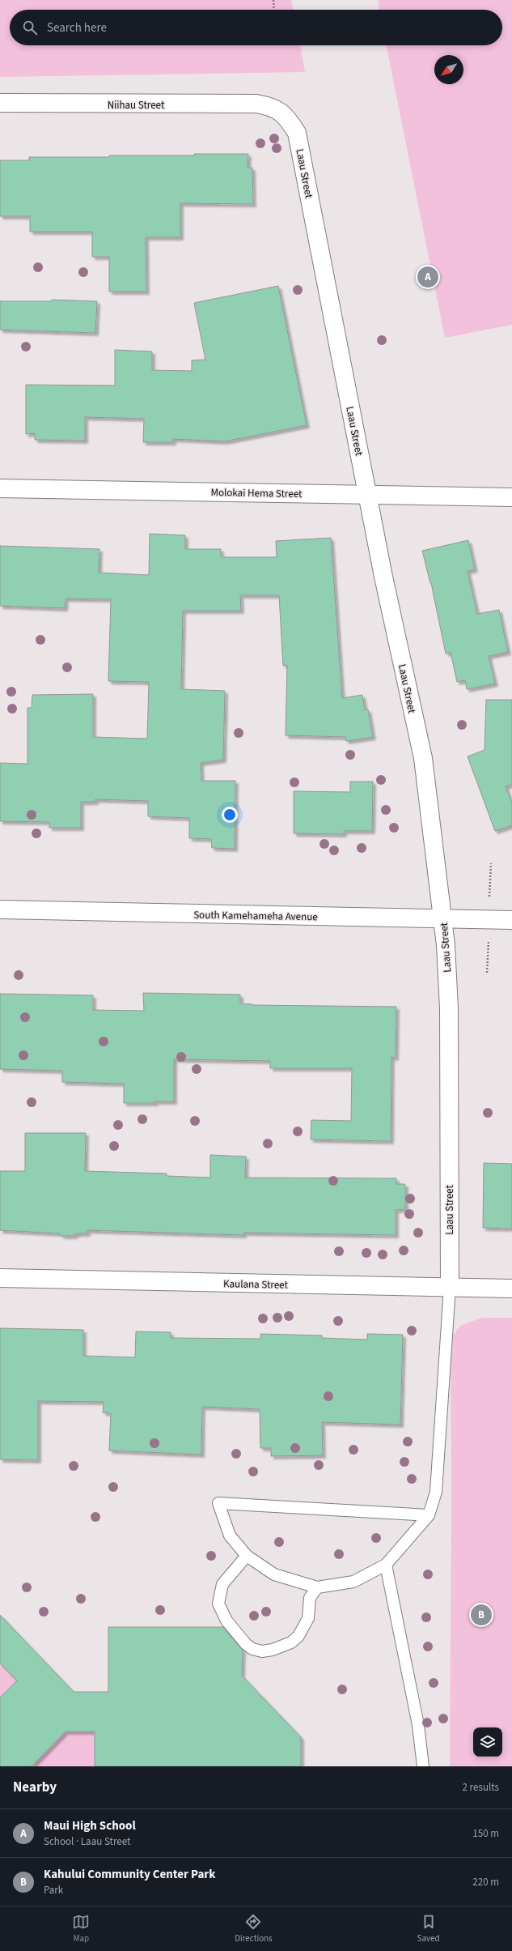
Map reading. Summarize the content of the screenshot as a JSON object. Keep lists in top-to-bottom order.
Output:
{
  "streets": {
    "street": [
      "Niihau Street",
      "Laau Street",
      "Molokai Hema Street",
      "South Kamehameha Avenue",
      "Kaulana Street"
    ]
  },
  "crossings": [
    ["Niihau Street", "Laau Street"],
    ["Laau Street", "Molokai Hema Street"],
    ["Laau Street", "South Kamehameha Avenue"],
    ["Laau Street", "Kaulana Street"]
  ],
  "north": "bottom left",
  "page": {
    "search": "Search here",
    "pins": ["A", "B"],
    "heading": ["Nearby", "2 results"],
    "list": [
      {
        "mark": "A",
        "name": "Maui High School",
        "note": "School · Laau Street",
        "value": "150 m"
      },
      {
        "mark": "B",
        "name": "Kahului Community Center Park",
        "note": "Park",
        "value": "220 m"
      }
    ],
    "nav": ["Map", "Directions", "Saved"]
  }
}
